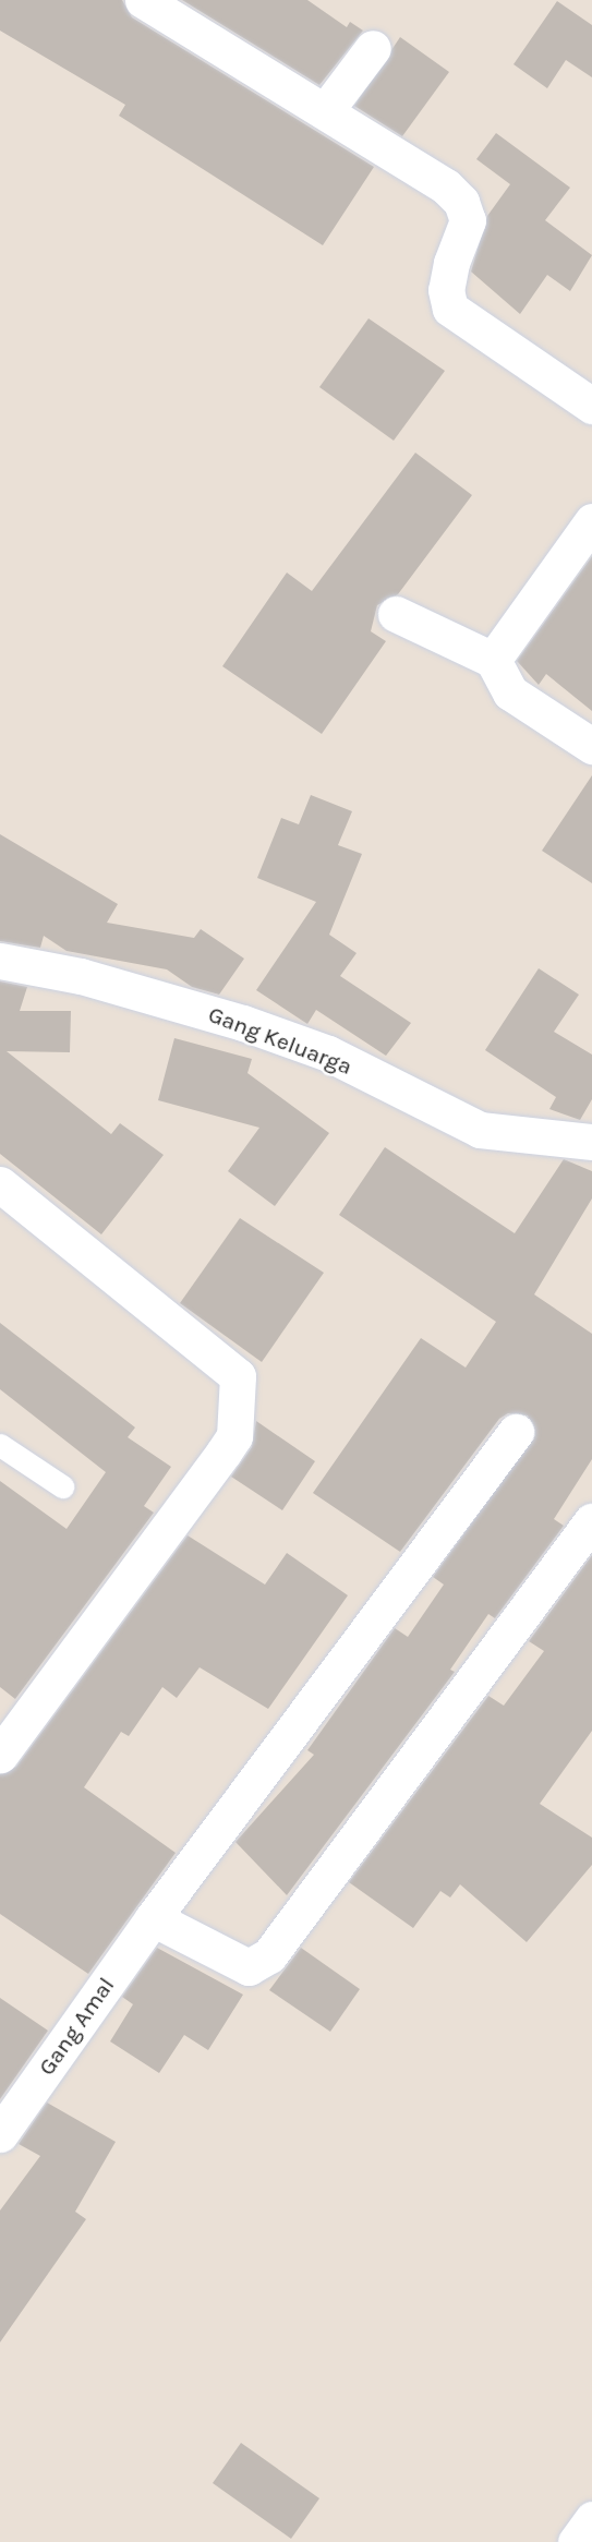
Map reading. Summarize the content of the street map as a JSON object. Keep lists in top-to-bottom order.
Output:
{
  "streets": {
    "street": ["Gang Keluarga", "Gang Amal"]
  }
}
